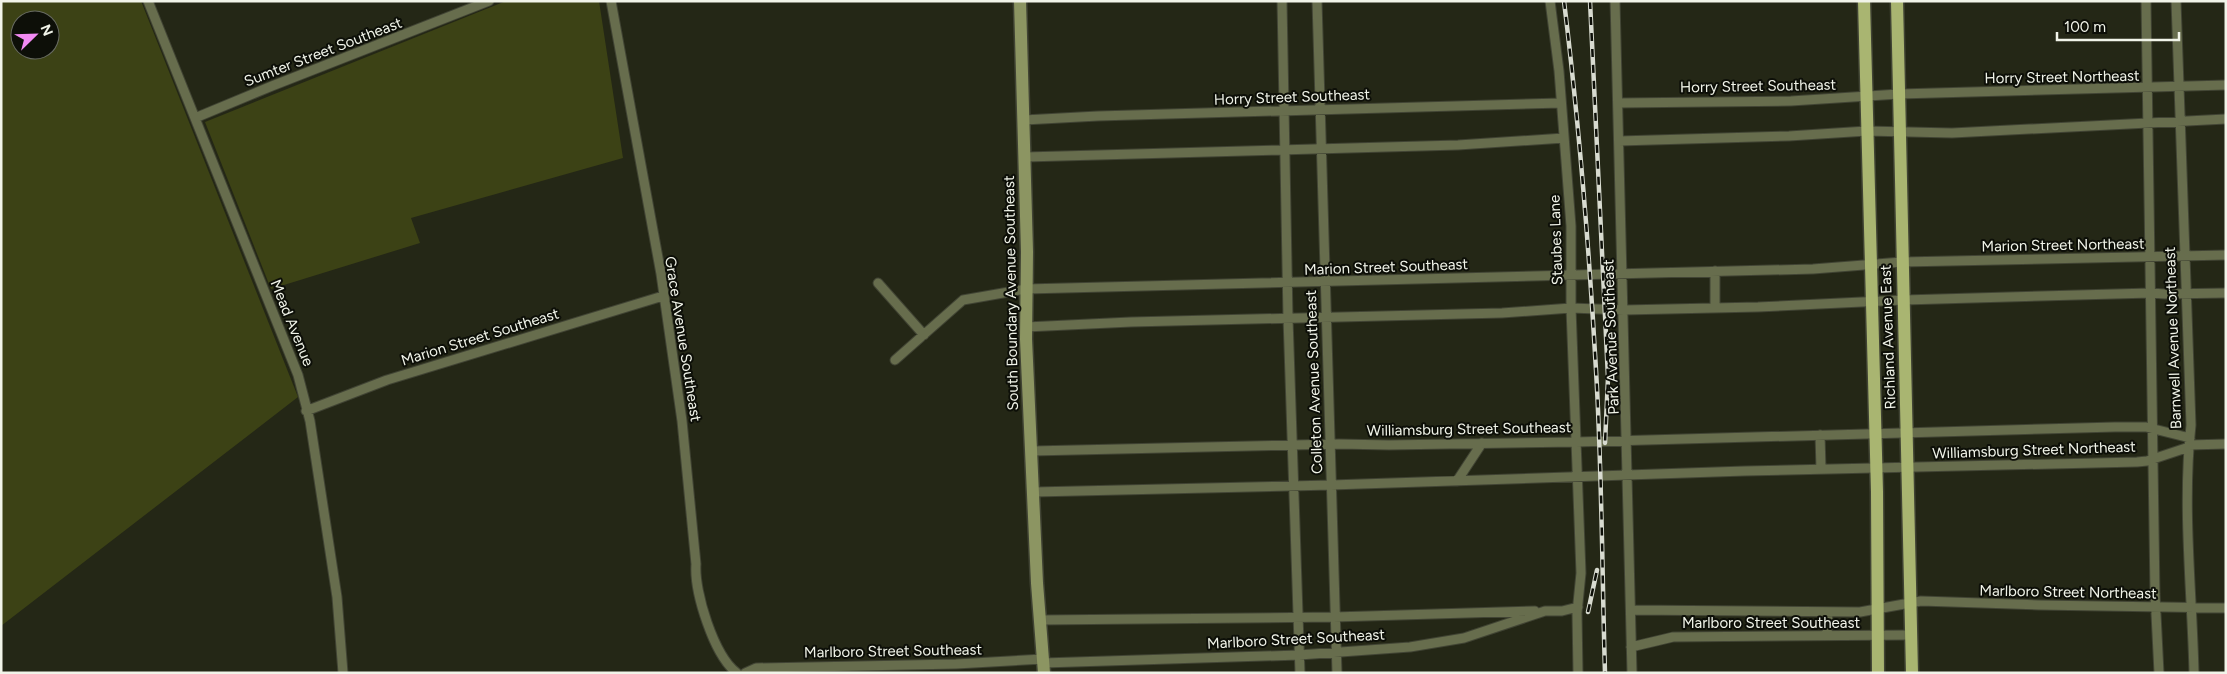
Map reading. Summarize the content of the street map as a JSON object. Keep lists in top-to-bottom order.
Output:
{
  "streets": {
    "main road": ["Richland Avenue East"],
    "street": [
      "Sumter Street Southeast",
      "Horry Street Northeast",
      "Horry Street Southeast",
      "Staubes Lane",
      "Marion Street Northeast",
      "Marion Street Southeast",
      "South Boundary Avenue Southeast",
      "Mead Avenue",
      "Park Avenue Southeast",
      "Barnwell Avenue Northeast",
      "Grace Avenue Southeast",
      "Colleton Avenue Southeast",
      "Williamsburg Street Southeast",
      "Williamsburg Street Northeast",
      "Marlboro Street Northeast",
      "Marlboro Street Southeast"
    ]
  },
  "crossings": [
    ["Sumter Street Southeast", "Mead Avenue"],
    ["Horry Street Northeast", "Horry Street Southeast"],
    ["Horry Street Northeast", "Richland Avenue East"],
    ["Horry Street Northeast", "Barnwell Avenue Northeast"],
    ["Horry Street Southeast", "Staubes Lane"],
    ["Horry Street Southeast", "South Boundary Avenue Southeast"],
    ["Horry Street Southeast", "Park Avenue Southeast"],
    ["Horry Street Southeast", "Richland Avenue East"],
    ["Horry Street Southeast", "Colleton Avenue Southeast"],
    ["Staubes Lane", "Marion Street Southeast"],
    ["Staubes Lane", "Williamsburg Street Southeast"],
    ["Marion Street Northeast", "Marion Street Southeast"],
    ["Marion Street Northeast", "Richland Avenue East"],
    ["Marion Street Northeast", "Barnwell Avenue Northeast"],
    ["Marion Street Southeast", "South Boundary Avenue Southeast"],
    ["Marion Street Southeast", "Mead Avenue"],
    ["Marion Street Southeast", "Park Avenue Southeast"],
    ["Marion Street Southeast", "Richland Avenue East"],
    ["Marion Street Southeast", "Grace Avenue Southeast"],
    ["Marion Street Southeast", "Colleton Avenue Southeast"],
    ["South Boundary Avenue Southeast", "Williamsburg Street Southeast"],
    ["South Boundary Avenue Southeast", "Marlboro Street Southeast"],
    ["Park Avenue Southeast", "Williamsburg Street Southeast"],
    ["Park Avenue Southeast", "Marlboro Street Southeast"],
    ["Richland Avenue East", "Williamsburg Street Southeast"],
    ["Richland Avenue East", "Williamsburg Street Northeast"],
    ["Richland Avenue East", "Marlboro Street Northeast"],
    ["Richland Avenue East", "Marlboro Street Southeast"],
    ["Barnwell Avenue Northeast", "Williamsburg Street Northeast"],
    ["Barnwell Avenue Northeast", "Marlboro Street Northeast"],
    ["Colleton Avenue Southeast", "Williamsburg Street Southeast"],
    ["Colleton Avenue Southeast", "Marlboro Street Southeast"],
    ["Williamsburg Street Southeast", "Williamsburg Street Northeast"],
    ["Marlboro Street Northeast", "Marlboro Street Southeast"]
  ],
  "scale_bar": "100 m",
  "north": "top right"
}
